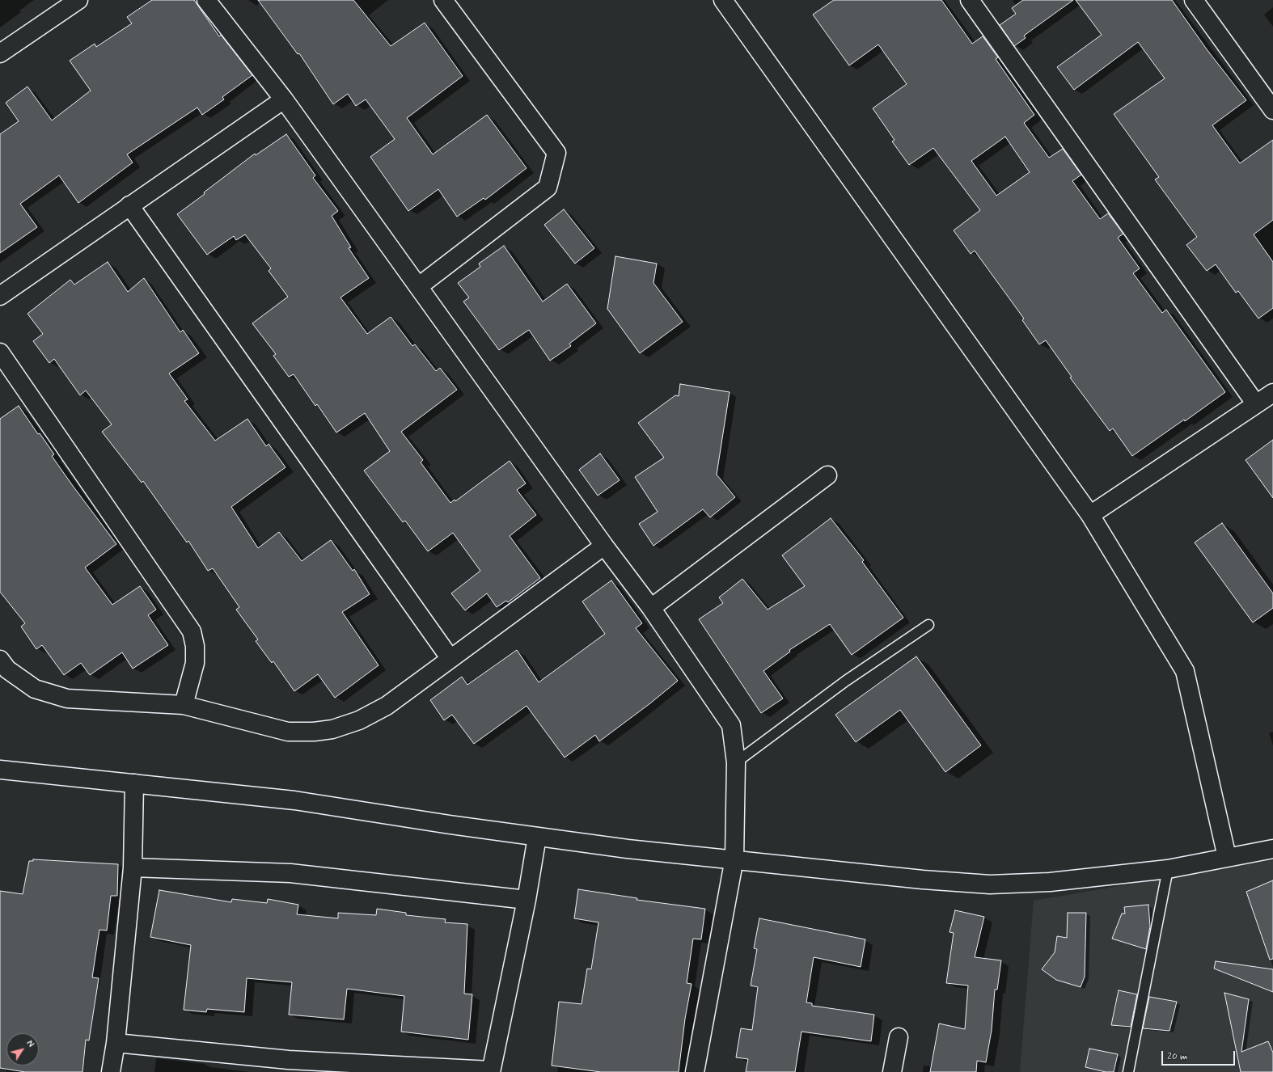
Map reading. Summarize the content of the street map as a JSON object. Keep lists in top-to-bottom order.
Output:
{
  "scale_bar": "20 m",
  "north": "top right"
}
